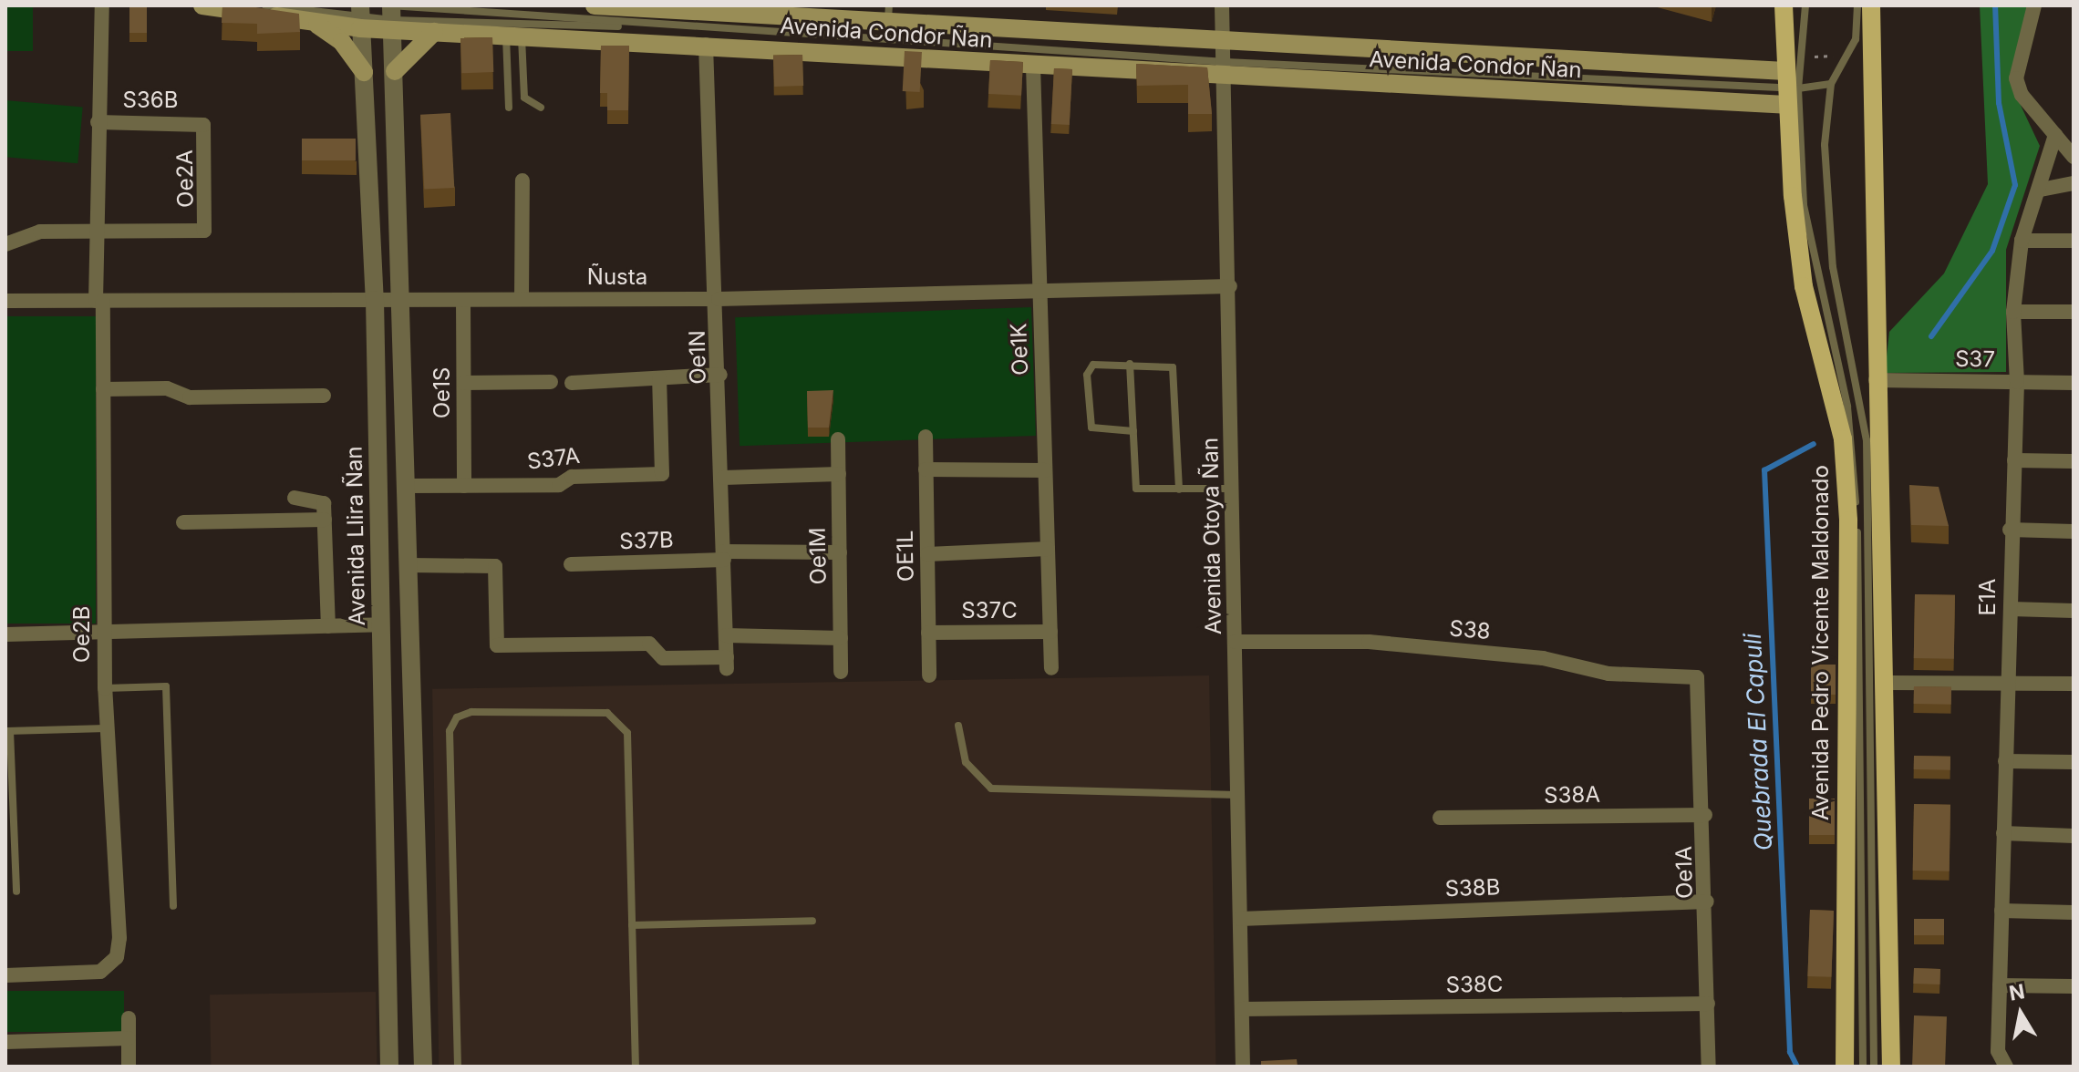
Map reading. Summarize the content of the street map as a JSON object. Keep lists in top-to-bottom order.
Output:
{
  "streets": {
    "main road": ["Avenida Condor Ñan", "Avenida Pedro Vicente Maldonado"],
    "street": [
      "S36B",
      "Oe2A",
      "Ñusta",
      "Oe1K",
      "Oe1N",
      "S37",
      "Oe1S",
      "S37A",
      "Avenida Llira Ñan",
      "Avenida Otoya Ñan",
      "S37B",
      "Oe1M",
      "OE1L",
      "E1A",
      "S37C",
      "S38",
      "Oe2B",
      "S38A",
      "Oe1A",
      "S38B",
      "S38C"
    ]
  },
  "crossings": [
    ["Avenida Condor Ñan", "Oe1K"],
    ["Avenida Condor Ñan", "Oe1N"],
    ["Avenida Condor Ñan", "Avenida Llira Ñan"],
    ["Avenida Condor Ñan", "Avenida Otoya Ñan"],
    ["Avenida Condor Ñan", "Avenida Pedro Vicente Maldonado"],
    ["S36B", "Oe2A"],
    ["S36B", "Oe2B"],
    ["Oe2A", "Oe2B"],
    ["Ñusta", "Oe1K"],
    ["Ñusta", "Oe1N"],
    ["Ñusta", "Oe1S"],
    ["Ñusta", "Avenida Llira Ñan"],
    ["Ñusta", "Avenida Otoya Ñan"],
    ["Ñusta", "Oe2B"],
    ["Oe1K", "S37C"],
    ["Oe1N", "S37B"],
    ["S37", "E1A"],
    ["Oe1S", "S37A"],
    ["Avenida Otoya Ñan", "S38"],
    ["Avenida Otoya Ñan", "S38B"],
    ["Avenida Otoya Ñan", "S38C"],
    ["S37B", "Oe1M"],
    ["OE1L", "S37C"],
    ["S38", "Oe1A"],
    ["S38A", "Oe1A"],
    ["Oe1A", "S38B"],
    ["Oe1A", "S38C"]
  ],
  "water": ["Quebrada El Capuli"],
  "north": "top"
}
